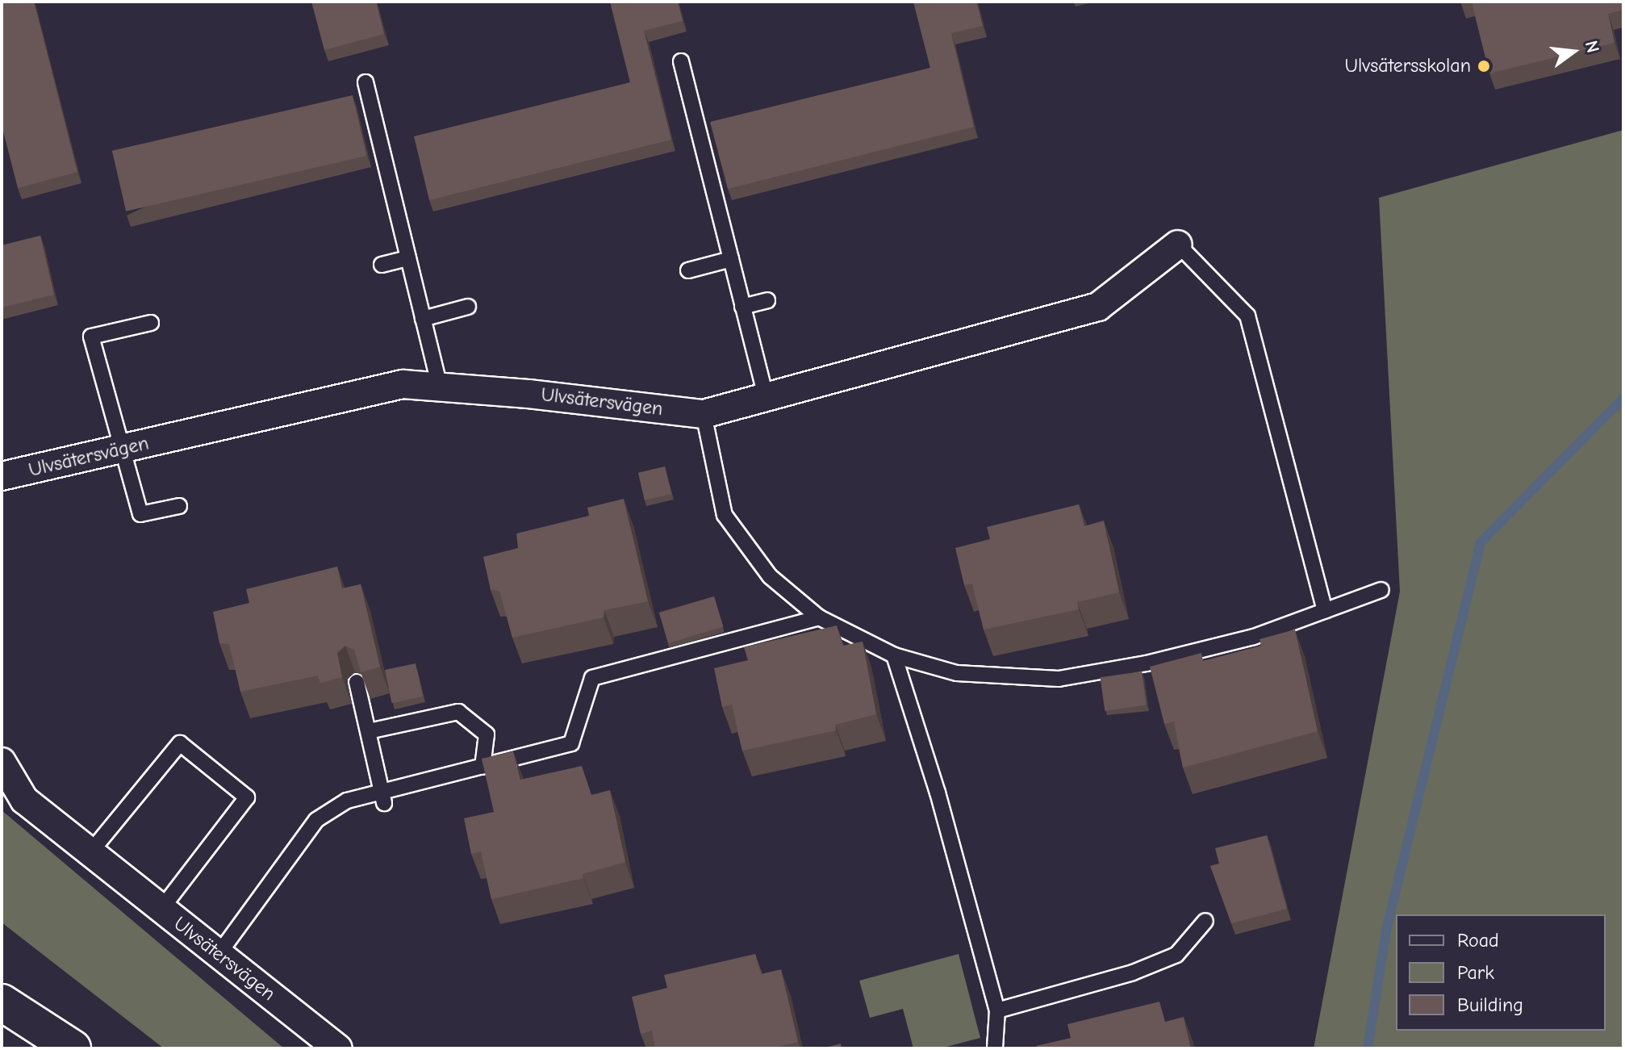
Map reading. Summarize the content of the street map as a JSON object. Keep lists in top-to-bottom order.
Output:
{
  "streets": {
    "street": ["Ulvsätersvägen"]
  },
  "places": ["Ulvsätersskolan"],
  "legend": ["Road", "Park", "Building"],
  "north": "right"
}
